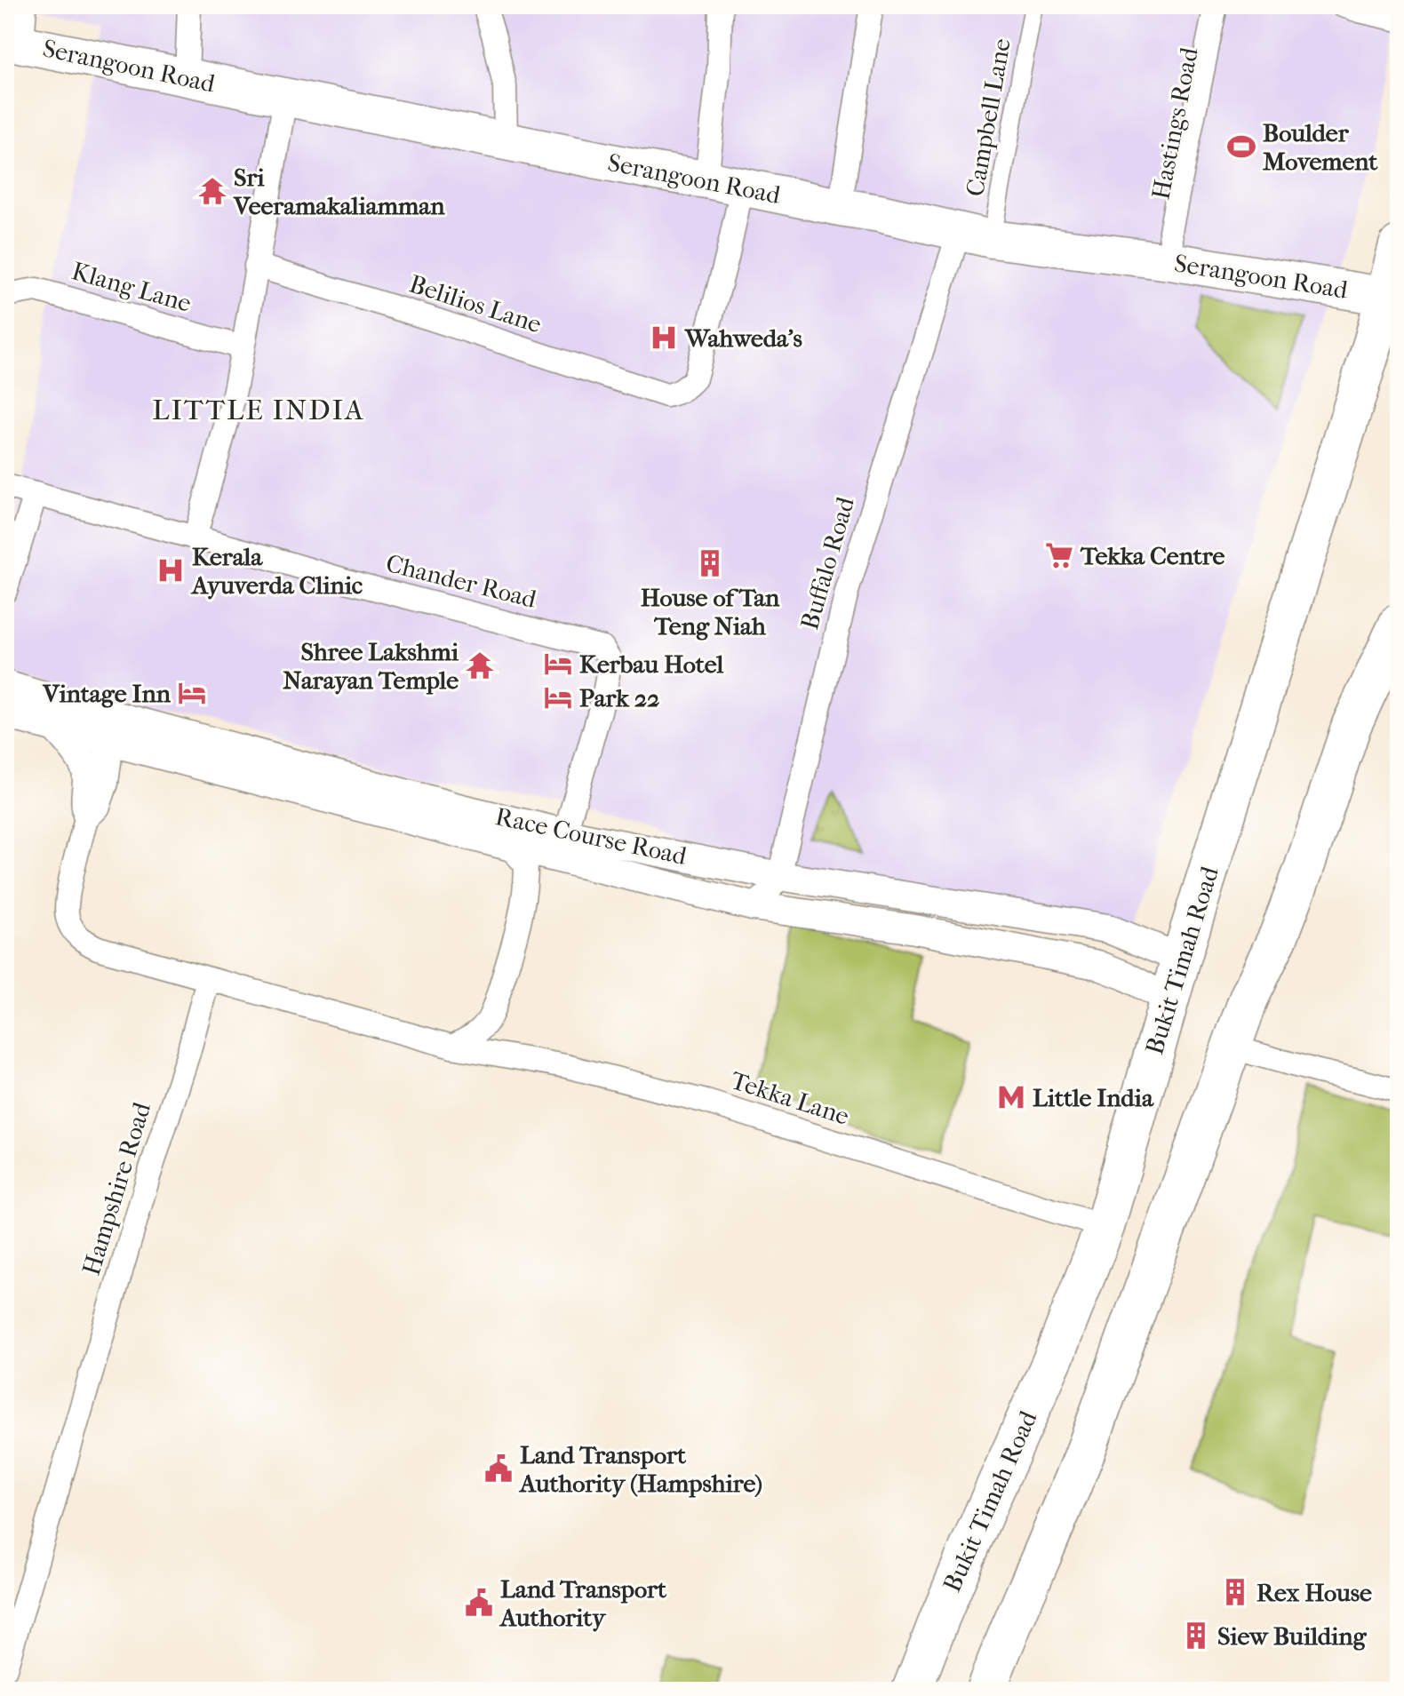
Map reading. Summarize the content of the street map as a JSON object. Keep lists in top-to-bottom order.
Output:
{
  "streets": {
    "highway": ["Bukit Timah Road"],
    "main road": ["Serangoon Road"],
    "street": [
      "Campbell Lane",
      "Hastings Road",
      "Klang Lane",
      "Belilios Lane",
      "Buffalo Road",
      "Chander Road",
      "Race Course Road",
      "Tekka Lane",
      "Hampshire Road"
    ]
  },
  "crossings": [
    ["Serangoon Road", "Campbell Lane"],
    ["Serangoon Road", "Hastings Road"],
    ["Serangoon Road", "Belilios Lane"],
    ["Serangoon Road", "Buffalo Road"],
    ["Serangoon Road", "Bukit Timah Road"],
    ["Campbell Lane", "Buffalo Road"],
    ["Buffalo Road", "Race Course Road"],
    ["Chander Road", "Race Course Road"],
    ["Race Course Road", "Bukit Timah Road"],
    ["Bukit Timah Road", "Tekka Lane"],
    ["Tekka Lane", "Hampshire Road"]
  ],
  "districts": ["LITTLE INDIA"],
  "places": {
    "sports": ["Boulder Movement"],
    "temple": ["Sri Veeramakaliamman", "Shree Lakshmi Narayan Temple"],
    "hospital": ["Wahweda's", "Kerala Ayuverda Clinic"],
    "supermarket": ["Tekka Centre"],
    "building": ["House of Tan Teng Niah", "Rex House", "Siew Building"],
    "hotel": ["Kerbau Hotel", "Vintage Inn", "Park 22"],
    "metro station": ["Little India"],
    "public building": ["Land Transport Authority (Hampshire)", "Land Transport Authority"]
  }
}
